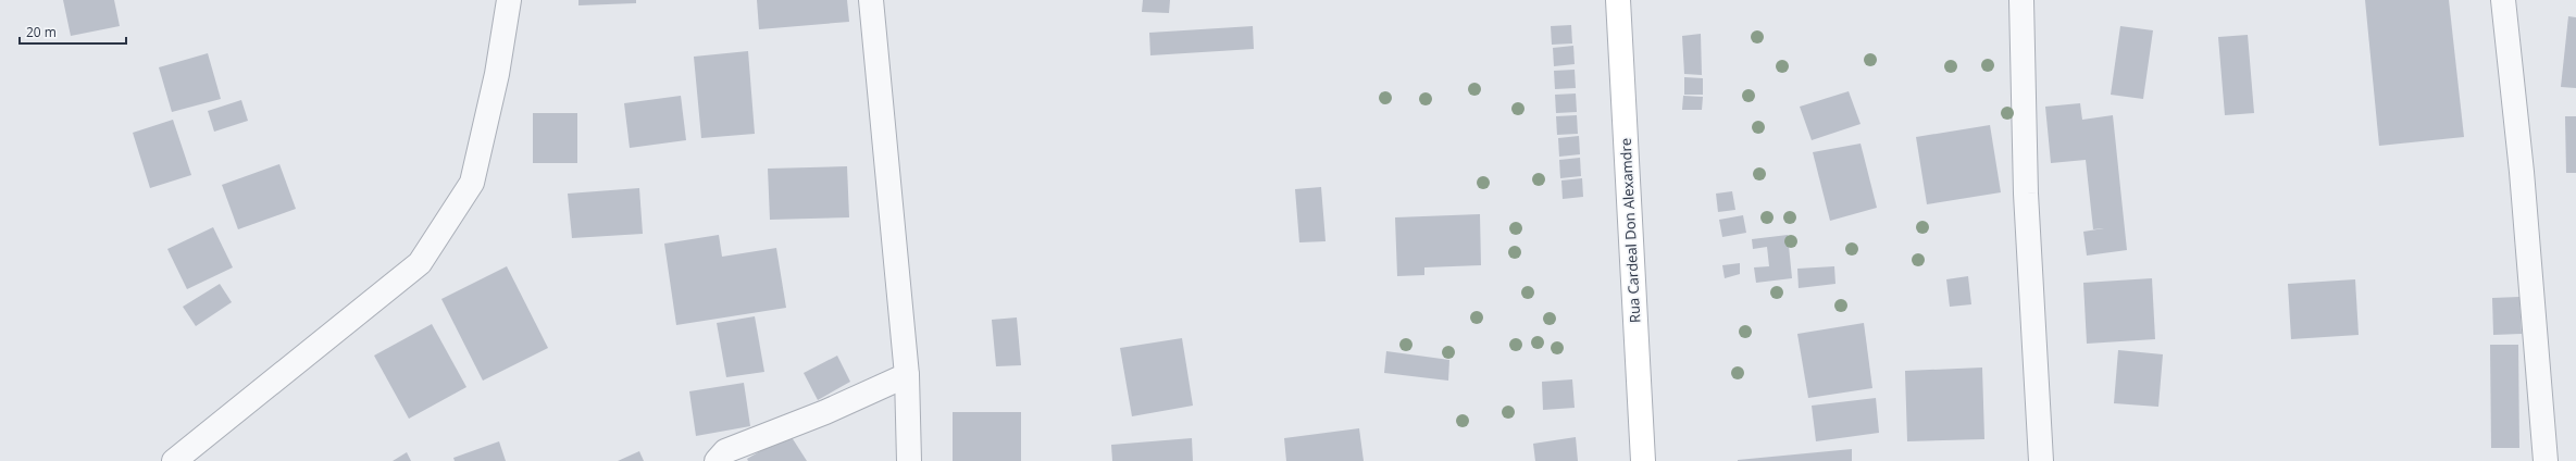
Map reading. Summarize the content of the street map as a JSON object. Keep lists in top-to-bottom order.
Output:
{
  "streets": {
    "main road": ["Rua Cardeal Don Alexamdre"]
  },
  "scale_bar": "20 m"
}
